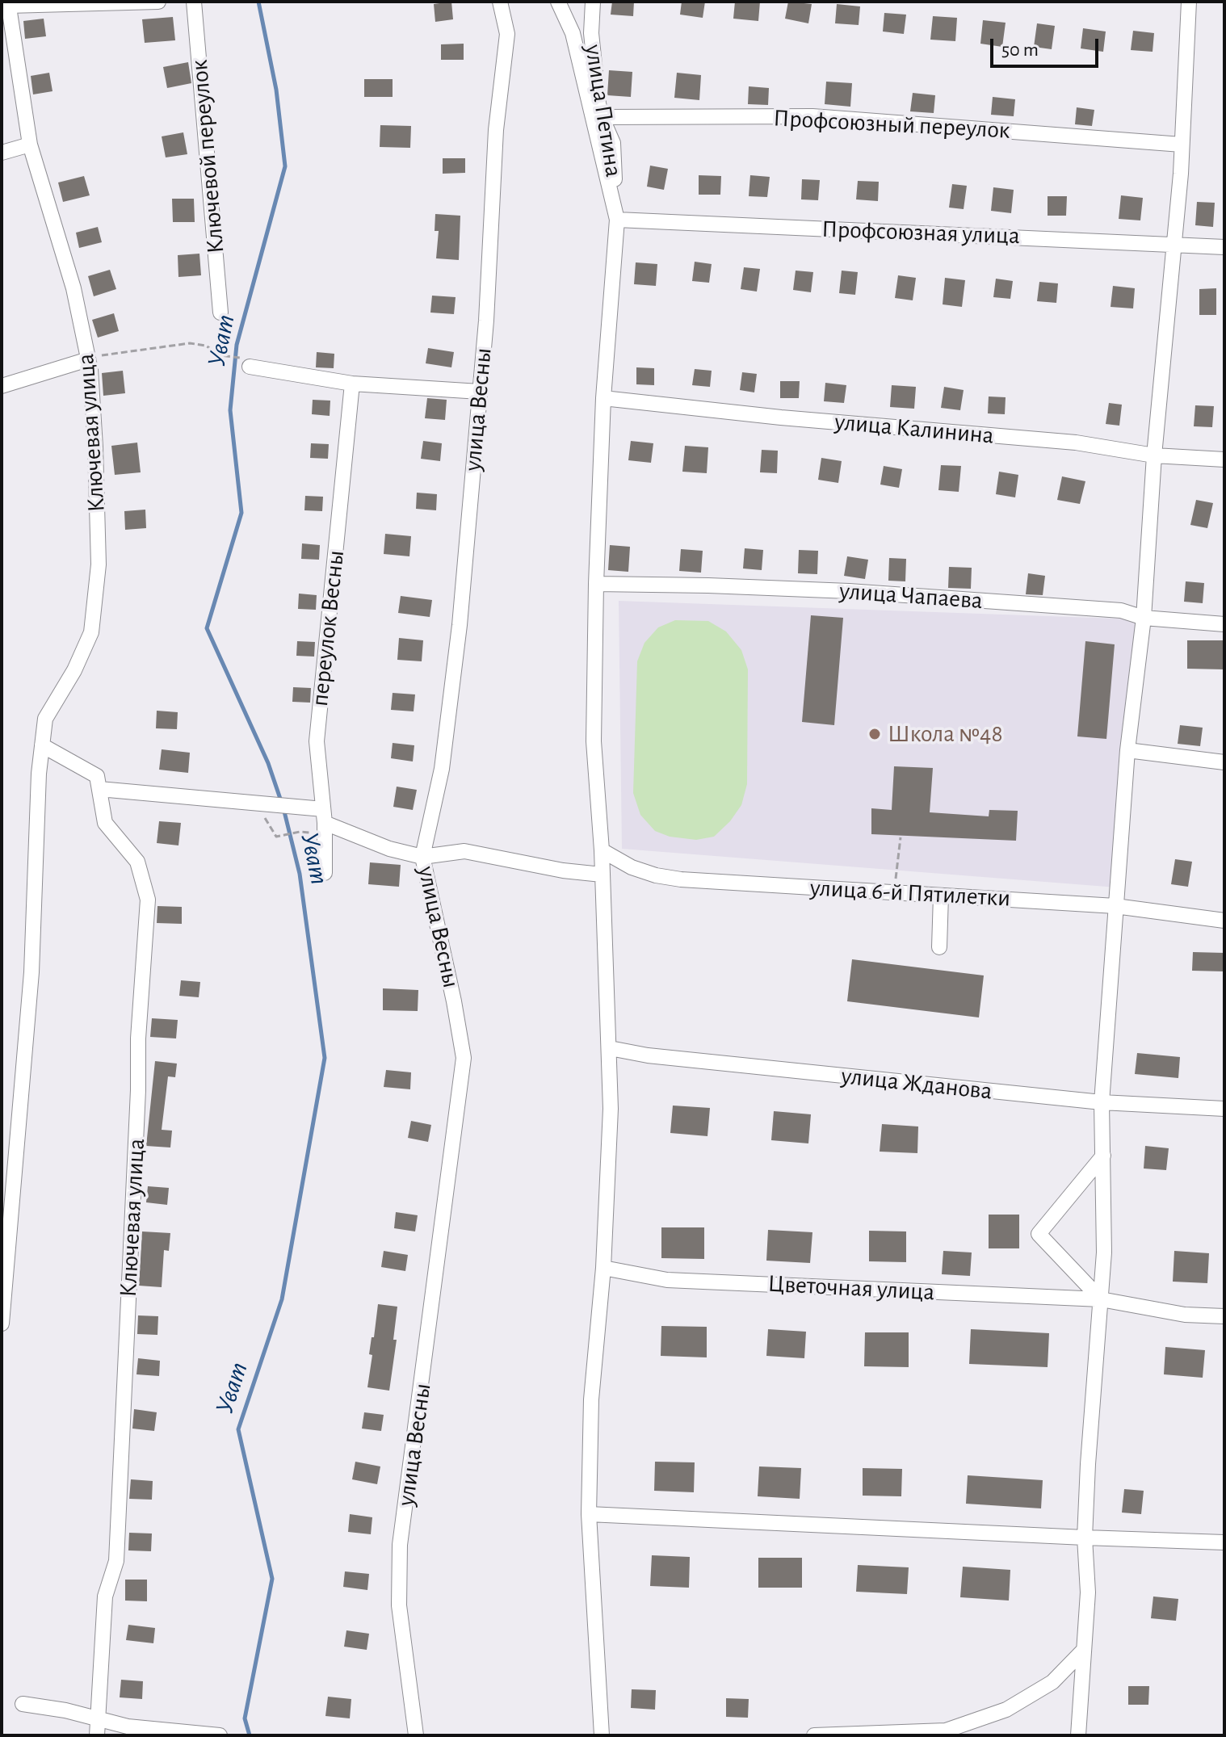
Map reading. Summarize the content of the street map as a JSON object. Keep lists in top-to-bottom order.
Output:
{
  "streets": {
    "street": [
      "улица Петина",
      "Профсоюзный переулок",
      "Ключевой переулок",
      "Профсоюзная улица",
      "улица Весны",
      "улица Калинина",
      "Ключевая улица",
      "улица Чапаева",
      "переулок Весны",
      "улица 6-й Пятилетки",
      "улица Жданова",
      "Цветочная улица"
    ]
  },
  "crossings": [
    ["улица Петина", "Профсоюзный переулок"],
    ["улица Петина", "Профсоюзная улица"]
  ],
  "water": ["Уват"],
  "places": ["Школа №48"],
  "scale_bar": "50 m"
}
